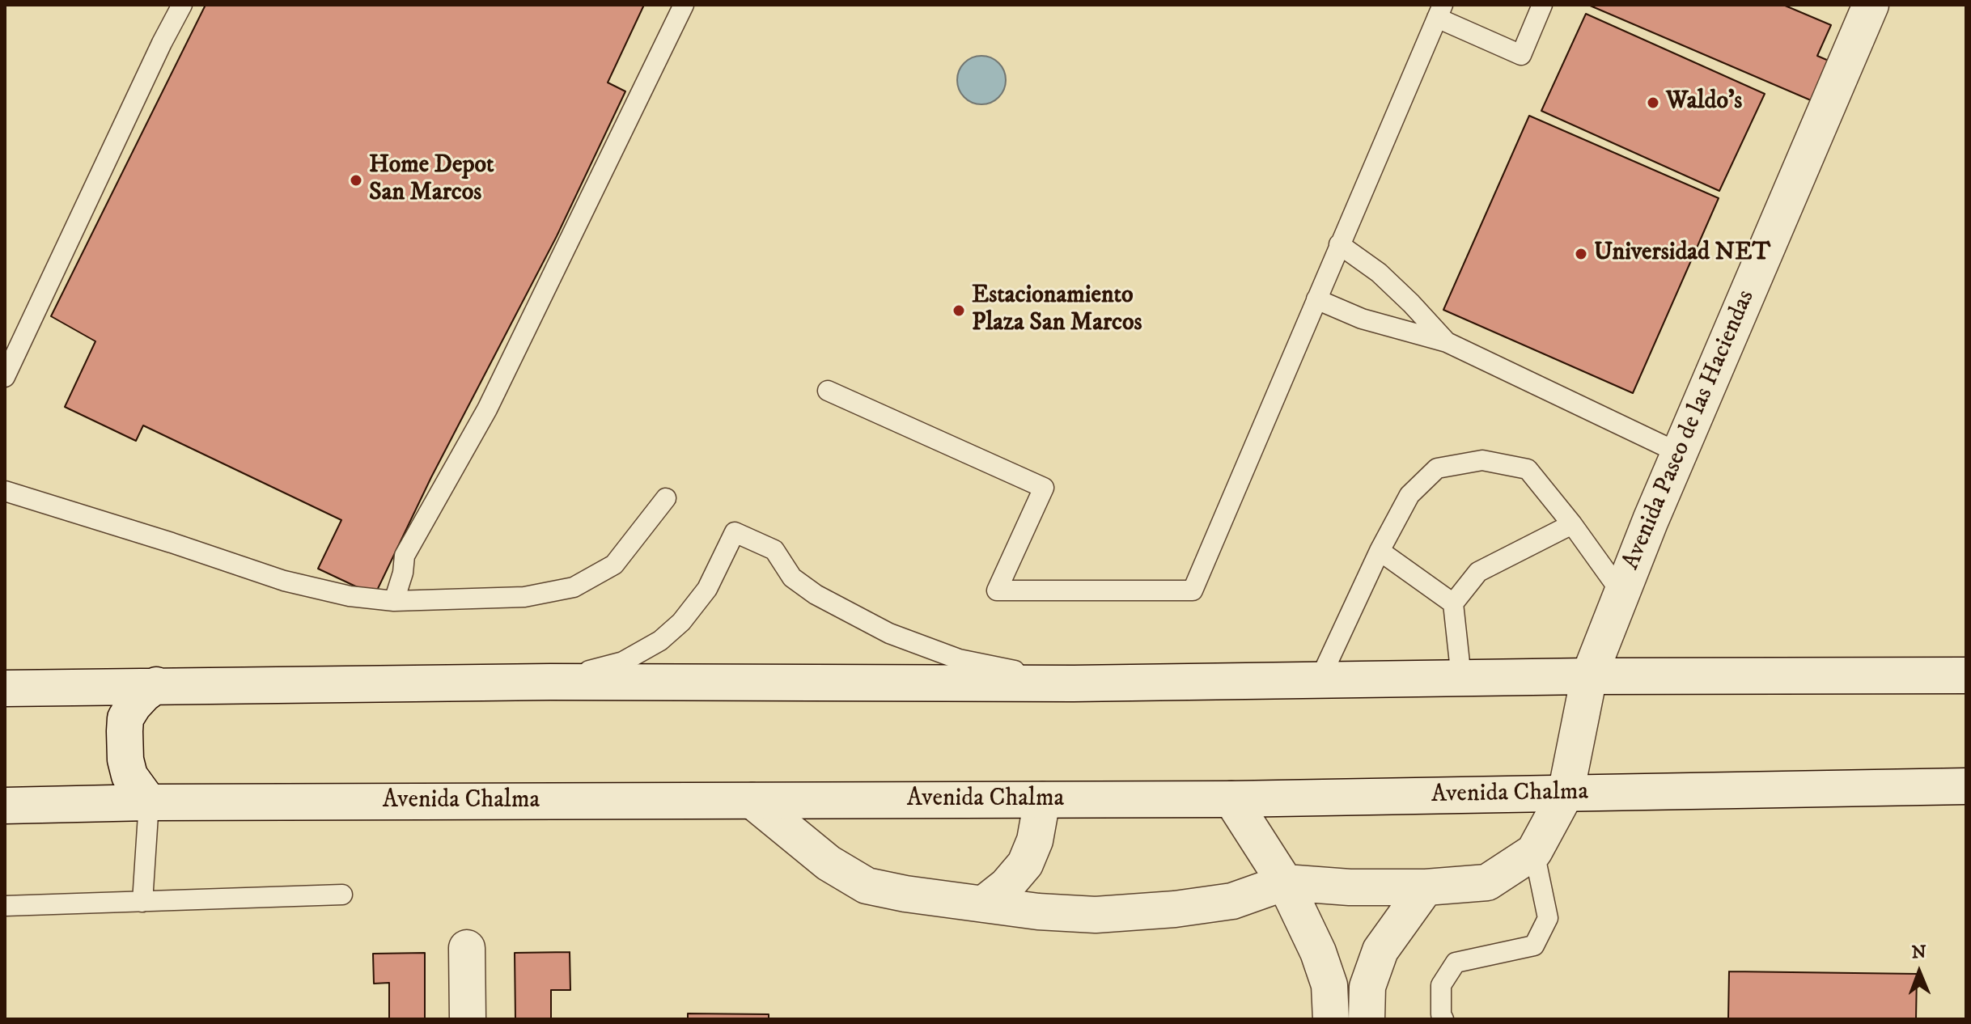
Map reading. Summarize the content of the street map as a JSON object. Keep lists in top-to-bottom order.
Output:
{
  "streets": {
    "main road": ["Avenida Paseo de las Haciendas", "Avenida Chalma"]
  },
  "crossings": [
    ["Avenida Paseo de las Haciendas", "Avenida Chalma"]
  ],
  "places": [
    "Waldo's",
    "Home Depot San Marcos",
    "Universidad NET",
    "Estacionamiento Plaza San Marcos"
  ],
  "north": "top"
}
